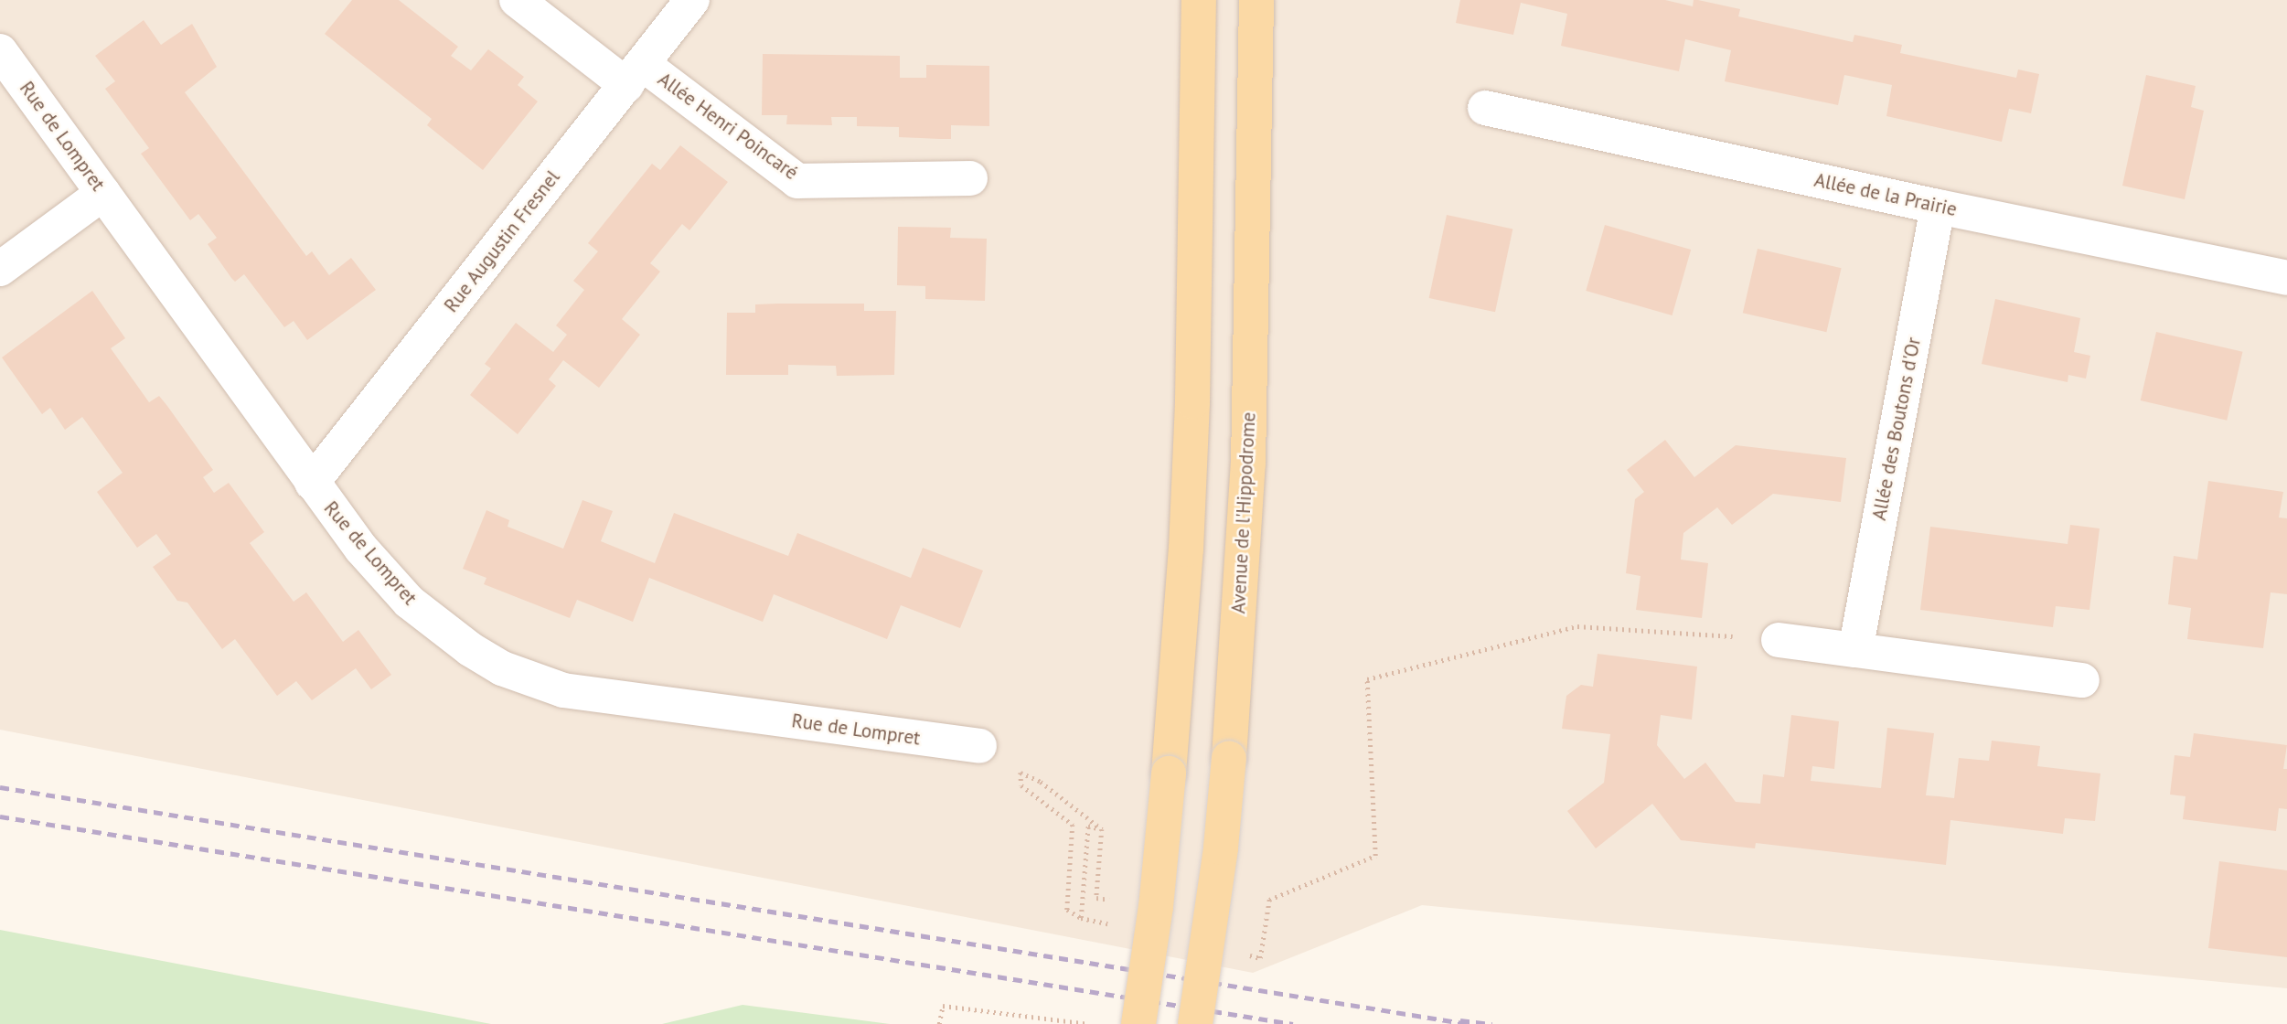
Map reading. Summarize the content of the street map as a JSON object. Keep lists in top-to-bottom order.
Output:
{
  "streets": {
    "main road": ["Avenue de l'Hippodrome"],
    "street": [
      "Allée Henri Poincaré",
      "Rue de Lompret",
      "Allée de la Prairie",
      "Rue Augustin Fresnel",
      "Allée des Boutons d'Or"
    ]
  },
  "crossings": [
    ["Allée Henri Poincaré", "Rue Augustin Fresnel"],
    ["Rue de Lompret", "Rue Augustin Fresnel"],
    ["Allée de la Prairie", "Allée des Boutons d'Or"]
  ]
}
